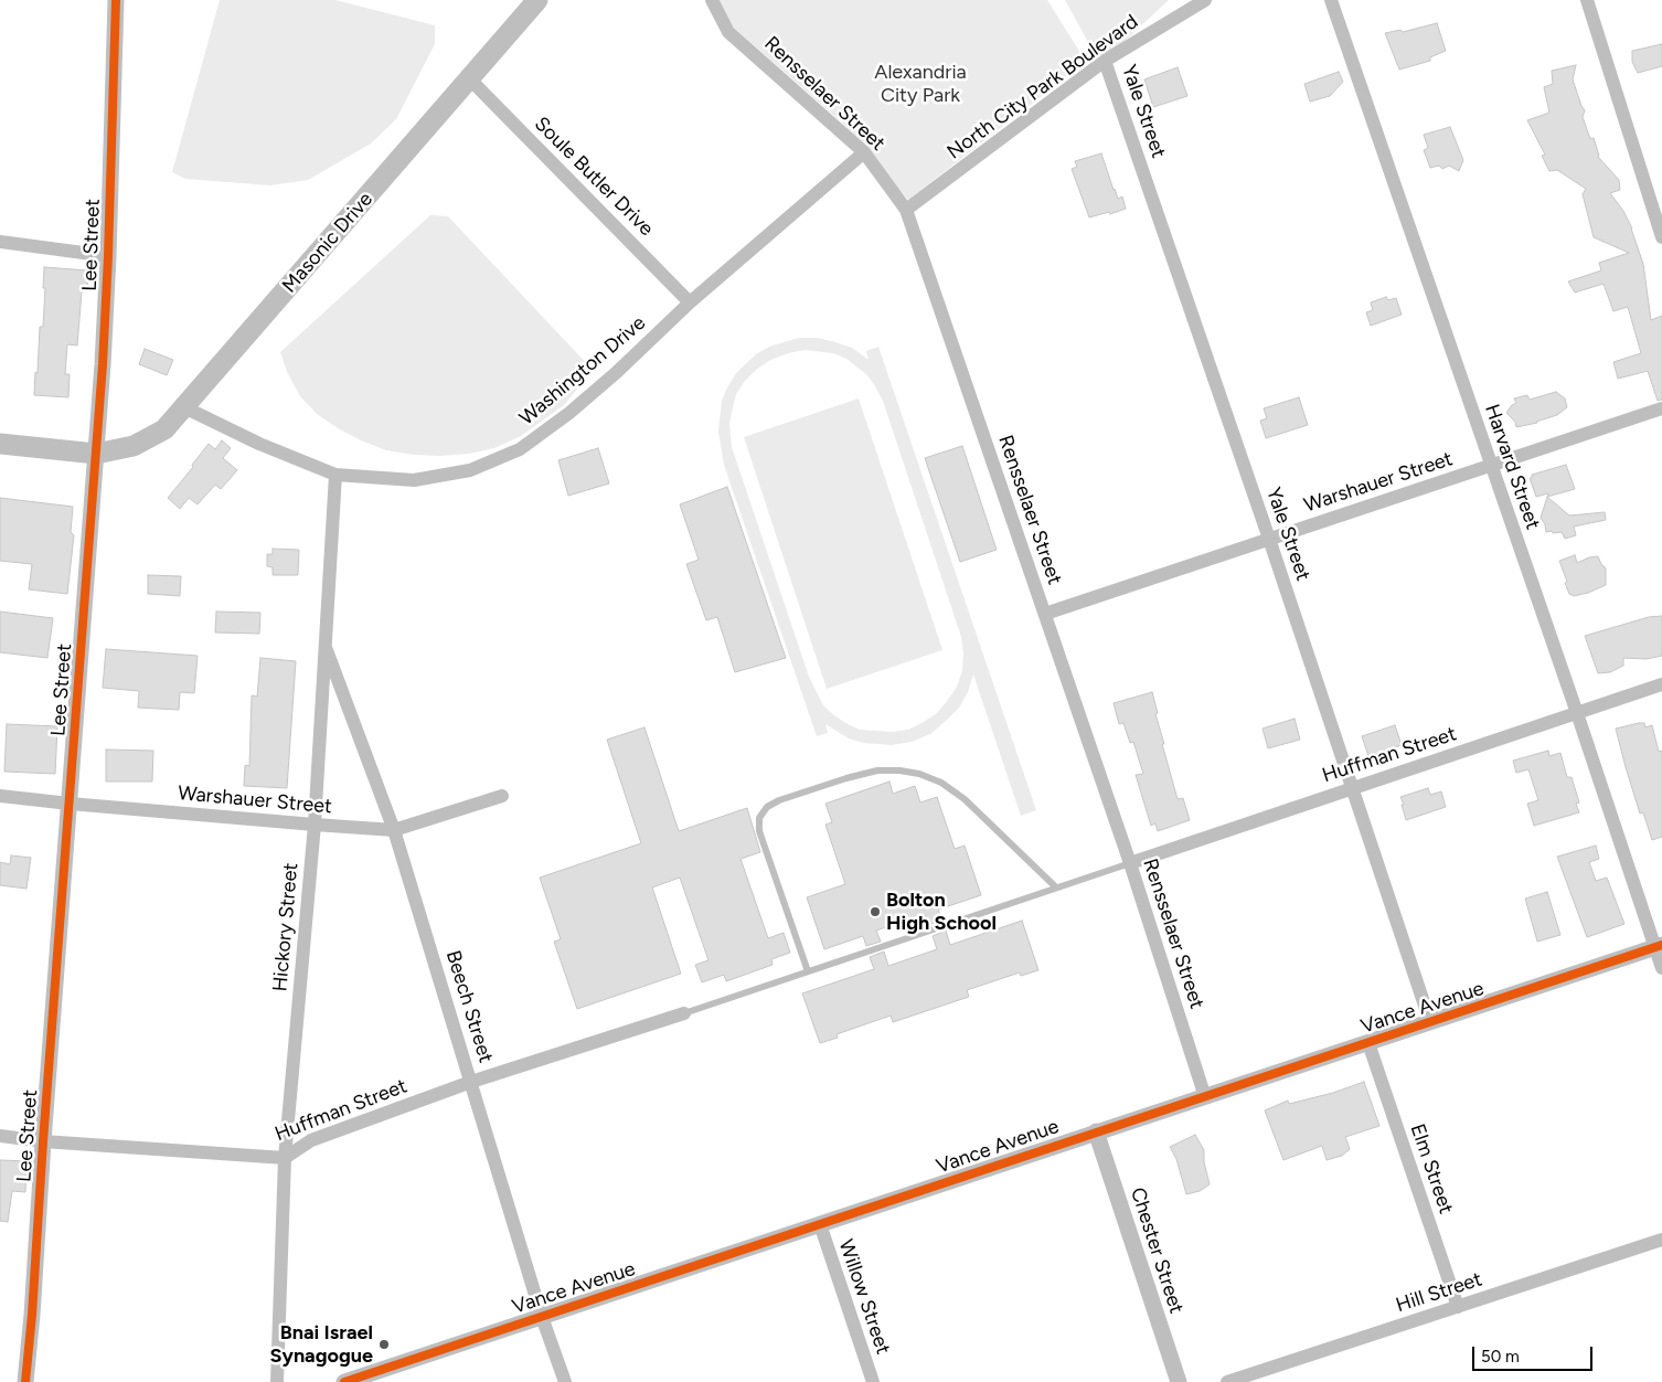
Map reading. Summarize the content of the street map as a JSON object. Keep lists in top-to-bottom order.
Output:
{
  "streets": {
    "main road": ["Masonic Drive"],
    "street": [
      "North City Park Boulevard",
      "Rensselaer Street",
      "Yale Street",
      "Soule Butler Drive",
      "Lee Street",
      "Washington Drive",
      "Harvard Street",
      "Warshauer Street",
      "Huffman Street",
      "Hickory Street",
      "Beech Street",
      "Vance Avenue",
      "Elm Street",
      "Chester Street",
      "Hill Street",
      "Willow Street"
    ]
  },
  "crossings": [
    ["North City Park Boulevard", "Rensselaer Street"],
    ["North City Park Boulevard", "Yale Street"],
    ["Rensselaer Street", "Washington Drive"],
    ["Rensselaer Street", "Warshauer Street"],
    ["Rensselaer Street", "Huffman Street"],
    ["Rensselaer Street", "Vance Avenue"],
    ["Yale Street", "Warshauer Street"],
    ["Yale Street", "Huffman Street"],
    ["Yale Street", "Vance Avenue"],
    ["Soule Butler Drive", "Masonic Drive"],
    ["Soule Butler Drive", "Washington Drive"],
    ["Masonic Drive", "Lee Street"],
    ["Masonic Drive", "Washington Drive"],
    ["Lee Street", "Warshauer Street"],
    ["Lee Street", "Huffman Street"],
    ["Washington Drive", "Hickory Street"],
    ["Harvard Street", "Warshauer Street"],
    ["Harvard Street", "Huffman Street"],
    ["Harvard Street", "Vance Avenue"],
    ["Warshauer Street", "Hickory Street"],
    ["Warshauer Street", "Beech Street"],
    ["Huffman Street", "Hickory Street"],
    ["Huffman Street", "Beech Street"],
    ["Hickory Street", "Beech Street"],
    ["Beech Street", "Vance Avenue"],
    ["Vance Avenue", "Elm Street"],
    ["Vance Avenue", "Chester Street"],
    ["Vance Avenue", "Willow Street"],
    ["Elm Street", "Hill Street"]
  ],
  "parks": ["Alexandria City Park"],
  "places": ["Bolton High School", "Bnai Israel Synagogue"],
  "scale_bar": "50 m"
}
